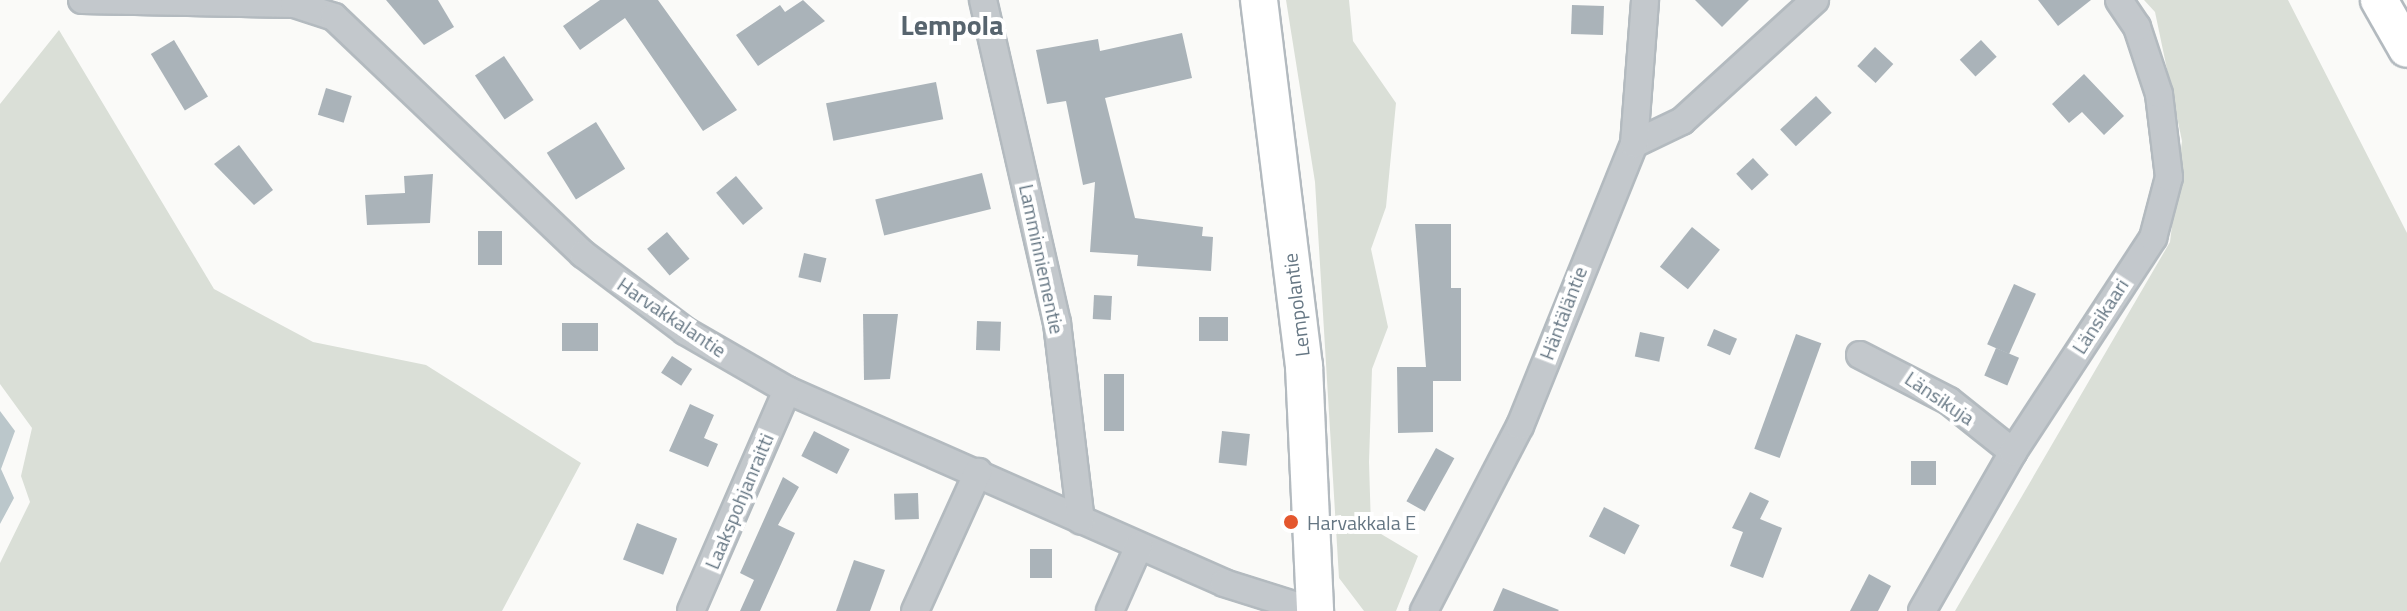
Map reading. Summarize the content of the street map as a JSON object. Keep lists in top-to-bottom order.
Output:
{
  "streets": {
    "street": [
      "Lamminniementie",
      "Lempolantie",
      "Häntäläntie",
      "Länsikaari",
      "Harvakkalantie",
      "Länsikuja",
      "Laakspohjanraitti"
    ]
  },
  "crossings": [
    ["Lamminniementie", "Harvakkalantie"],
    ["Lempolantie", "Harvakkalantie"],
    ["Länsikaari", "Länsikuja"],
    ["Harvakkalantie", "Laakspohjanraitti"]
  ],
  "districts": ["Lempola"],
  "places": ["Harvakkala E"]
}
